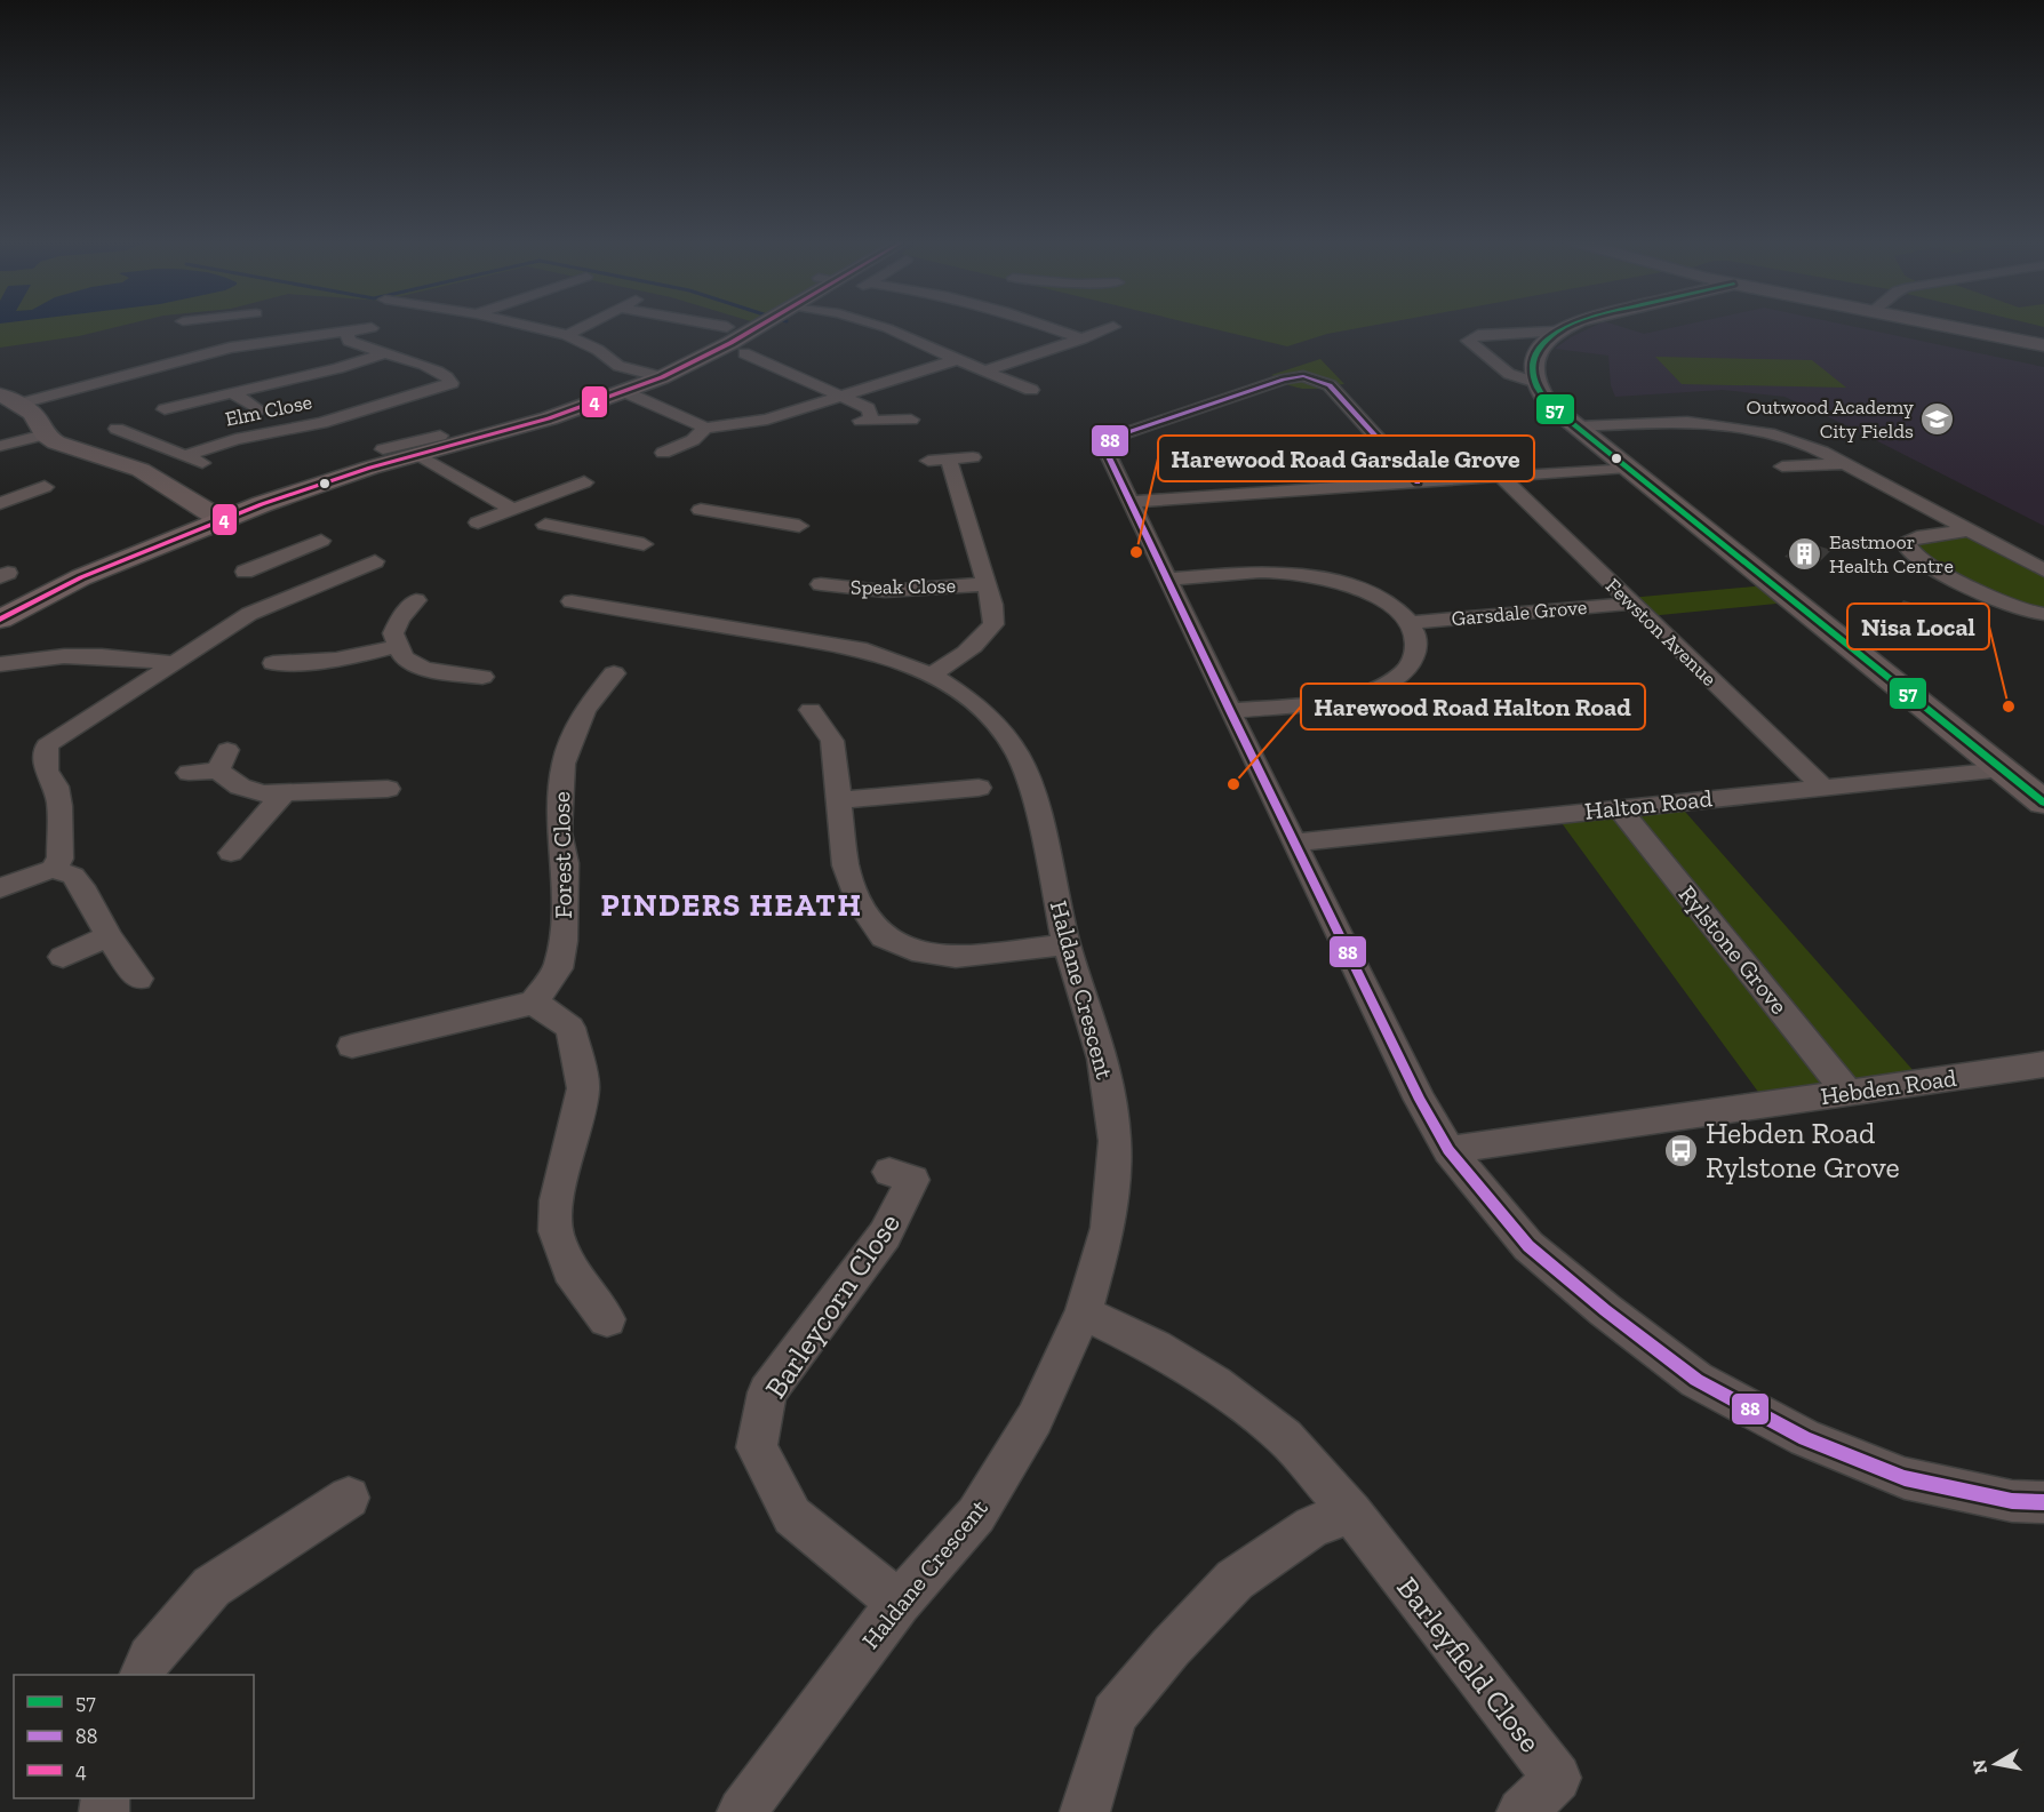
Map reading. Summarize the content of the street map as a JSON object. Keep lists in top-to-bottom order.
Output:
{
  "streets": {
    "street": [
      "Elm Close",
      "Speak Close",
      "Garsdale Grove",
      "Fewston Avenue",
      "Halton Road",
      "Forest Close",
      "Rylstone Grove",
      "Haldane Crescent",
      "Hebden Road",
      "Barleycorn Close",
      "Barleyfield Close"
    ]
  },
  "crossings": [
    ["Speak Close", "Haldane Crescent"],
    ["Garsdale Grove", "Fewston Avenue"],
    ["Fewston Avenue", "Halton Road"],
    ["Halton Road", "Rylstone Grove"],
    ["Rylstone Grove", "Hebden Road"],
    ["Haldane Crescent", "Barleycorn Close"],
    ["Haldane Crescent", "Barleyfield Close"]
  ],
  "districts": ["PINDERS HEATH"],
  "places": {
    "school or university": ["Outwood Academy City Fields"],
    "other": ["Harewood Road Garsdale Grove", "Nisa Local", "Harewood Road Halton Road"],
    "building": ["Eastmoor Health Centre"],
    "bus stop": ["Hebden Road Rylstone Grove"]
  },
  "lines": ["transit line 57", "transit line 4", "transit line 88"],
  "legend": ["57", "88", "4"],
  "north": "left"
}
